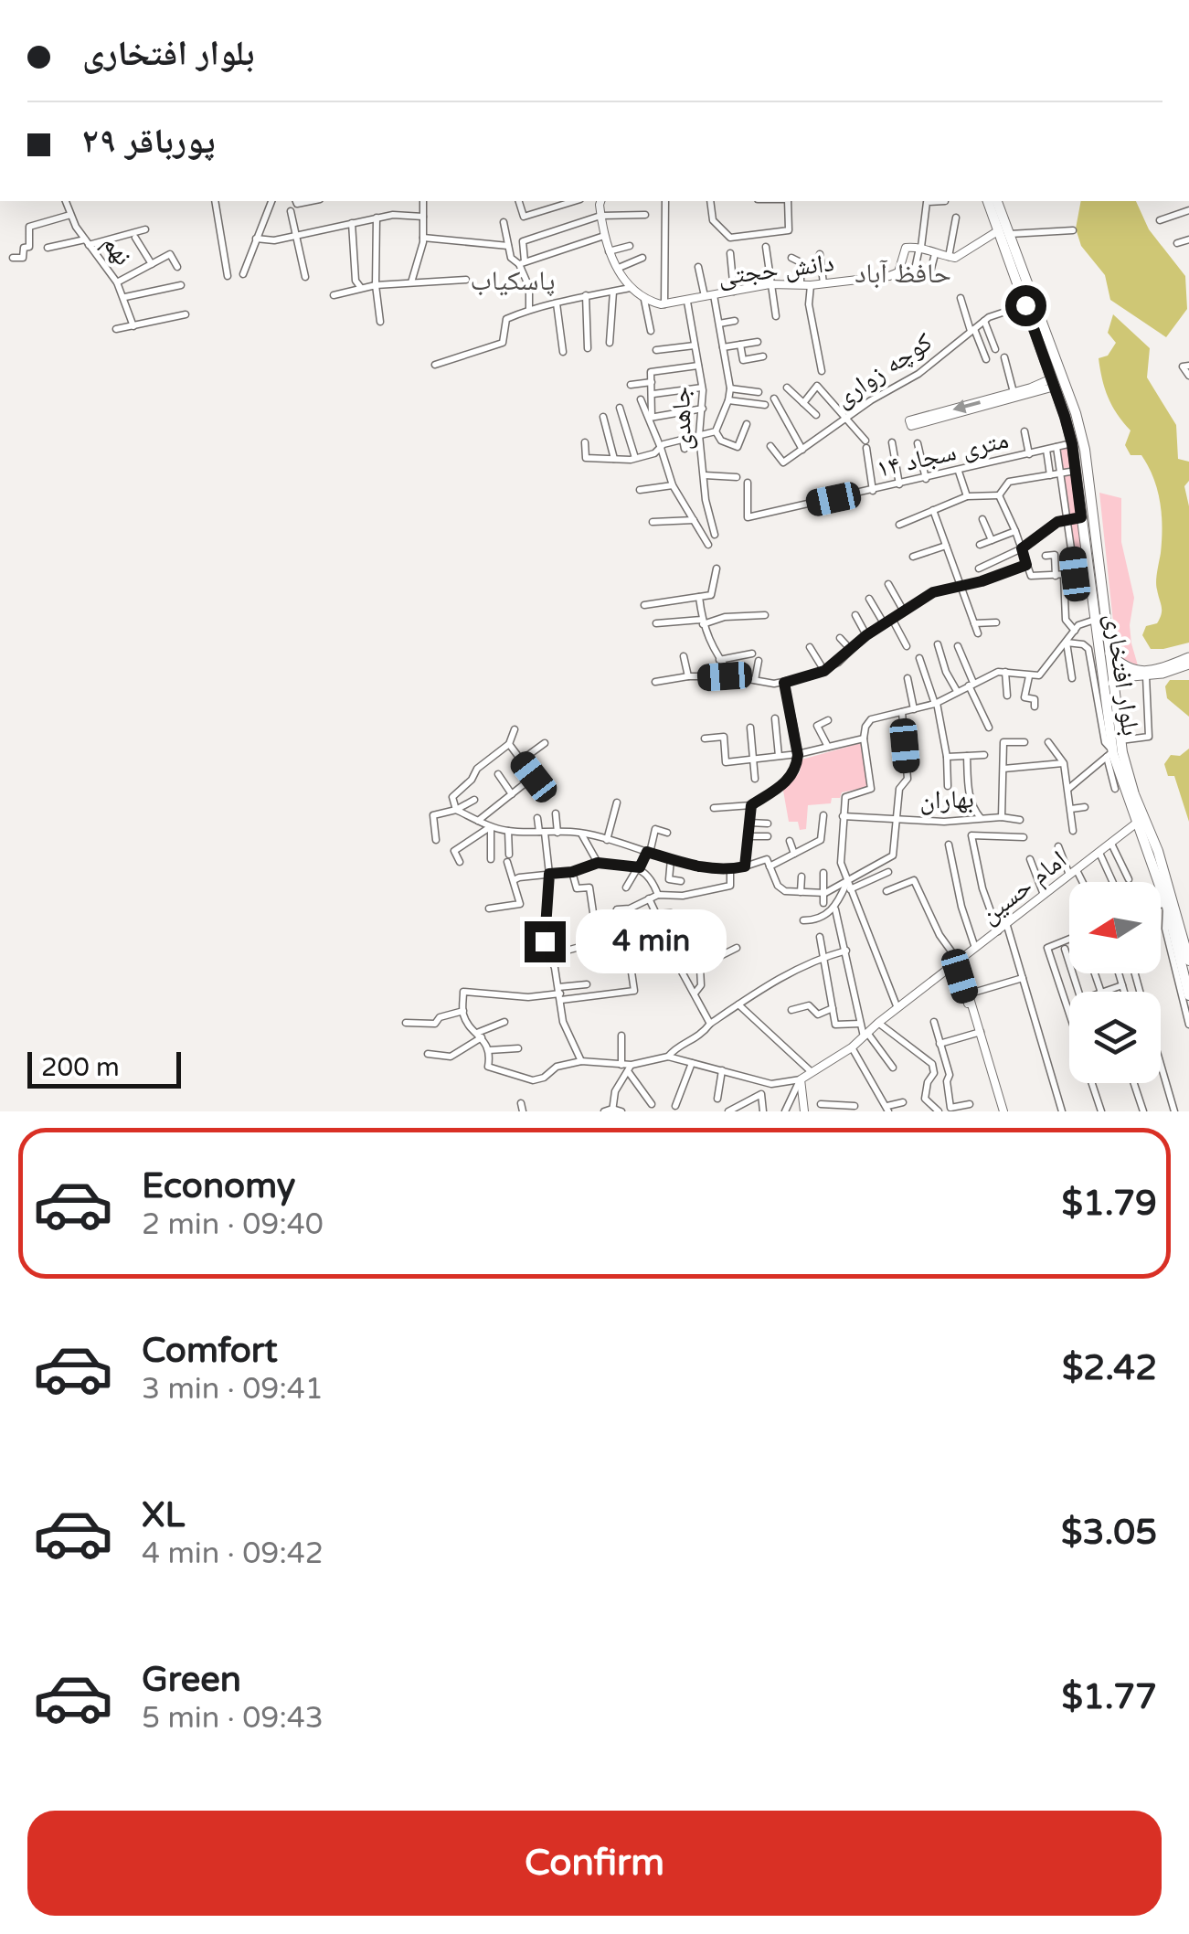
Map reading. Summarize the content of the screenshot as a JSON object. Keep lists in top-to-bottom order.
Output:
{
  "streets": {
    "highway": ["بلوار افتخاری"],
    "street": [
      "نهم",
      "دانش حجتی",
      "کوچه زواری",
      "جاهدی",
      "۱۴ متری سجاد",
      "بهاران",
      "امام حسین"
    ]
  },
  "crossings": [
    ["دانش حجتی", "جاهدی"],
    ["کوچه زواری", "بلوار افتخاری"],
    ["۱۴ متری سجاد", "بلوار افتخاری"],
    ["بلوار افتخاری", "امام حسین"]
  ],
  "districts": ["حافظ آباد", "پاسکیاب"],
  "scale_bar": "200 m",
  "north": "left",
  "page": {
    "banner": ["بلوار افتخاری", "پورباقر ۲۹"],
    "bubble": "4 min",
    "scale": "200 m",
    "list": [
      {
        "name": "Economy",
        "note": "2 min · 09:40",
        "value": "$1.79"
      },
      {
        "name": "Comfort",
        "note": "3 min · 09:41",
        "value": "$2.42"
      },
      {
        "name": "XL",
        "note": "4 min · 09:42",
        "value": "$3.05"
      },
      {
        "name": "Green",
        "note": "5 min · 09:43",
        "value": "$1.77"
      }
    ],
    "buttons": "Confirm"
  }
}
